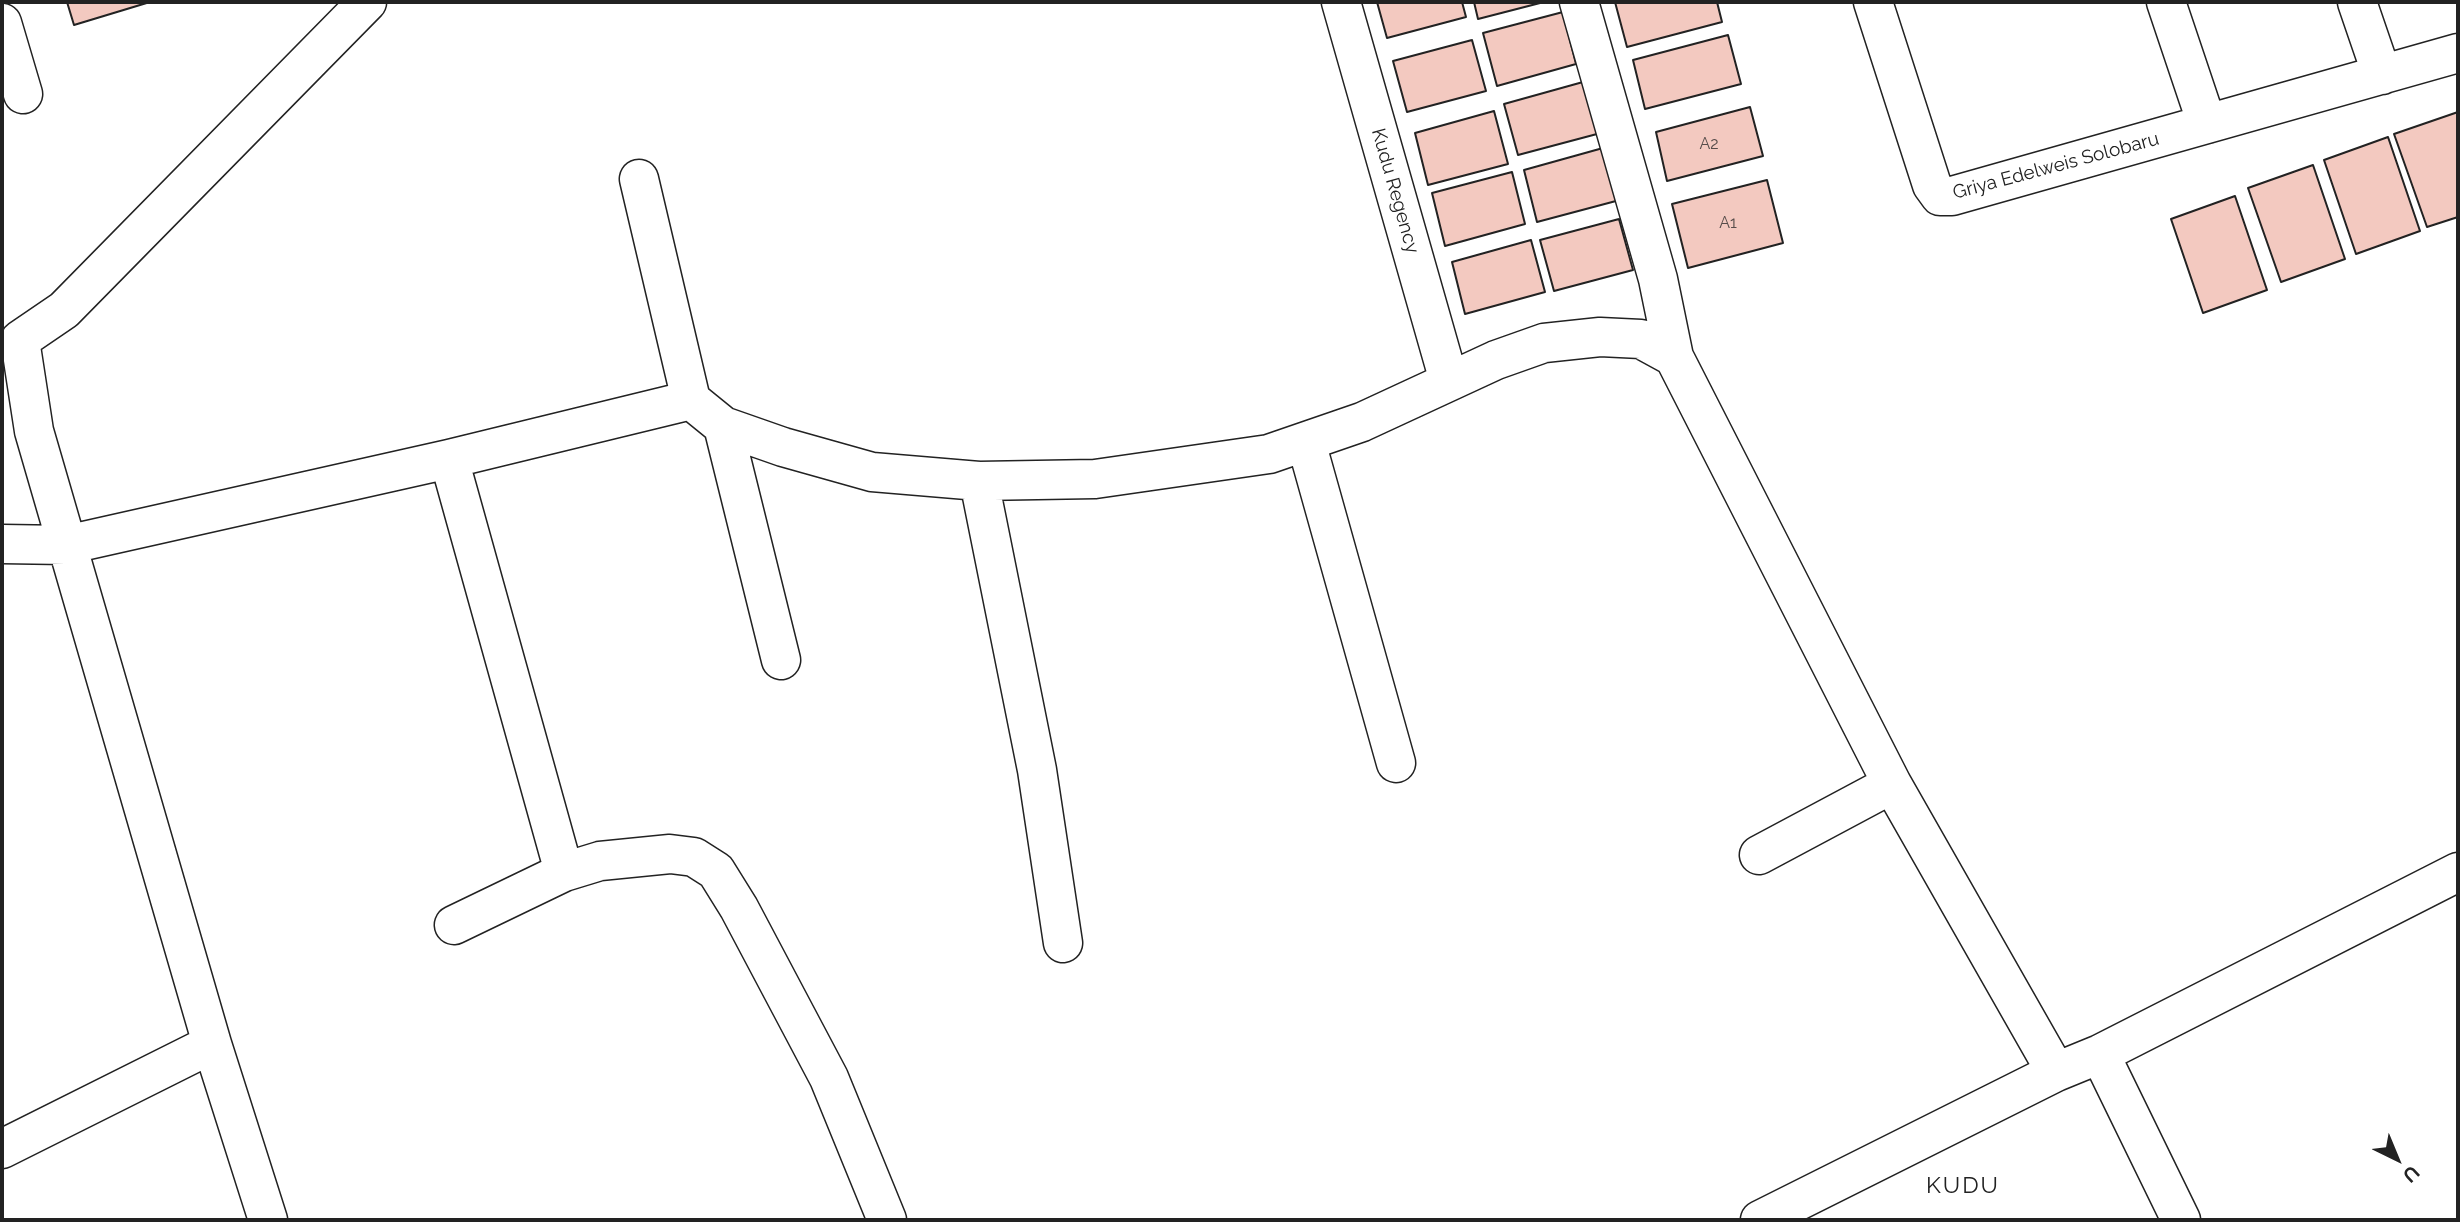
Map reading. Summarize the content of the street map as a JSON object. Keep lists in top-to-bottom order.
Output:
{
  "streets": {
    "street": ["Griya Edelweis Solobaru", "Kudu Regency"]
  },
  "districts": ["KUDU"],
  "house_numbers": ["A2", "A1"],
  "north": "bottom right"
}
